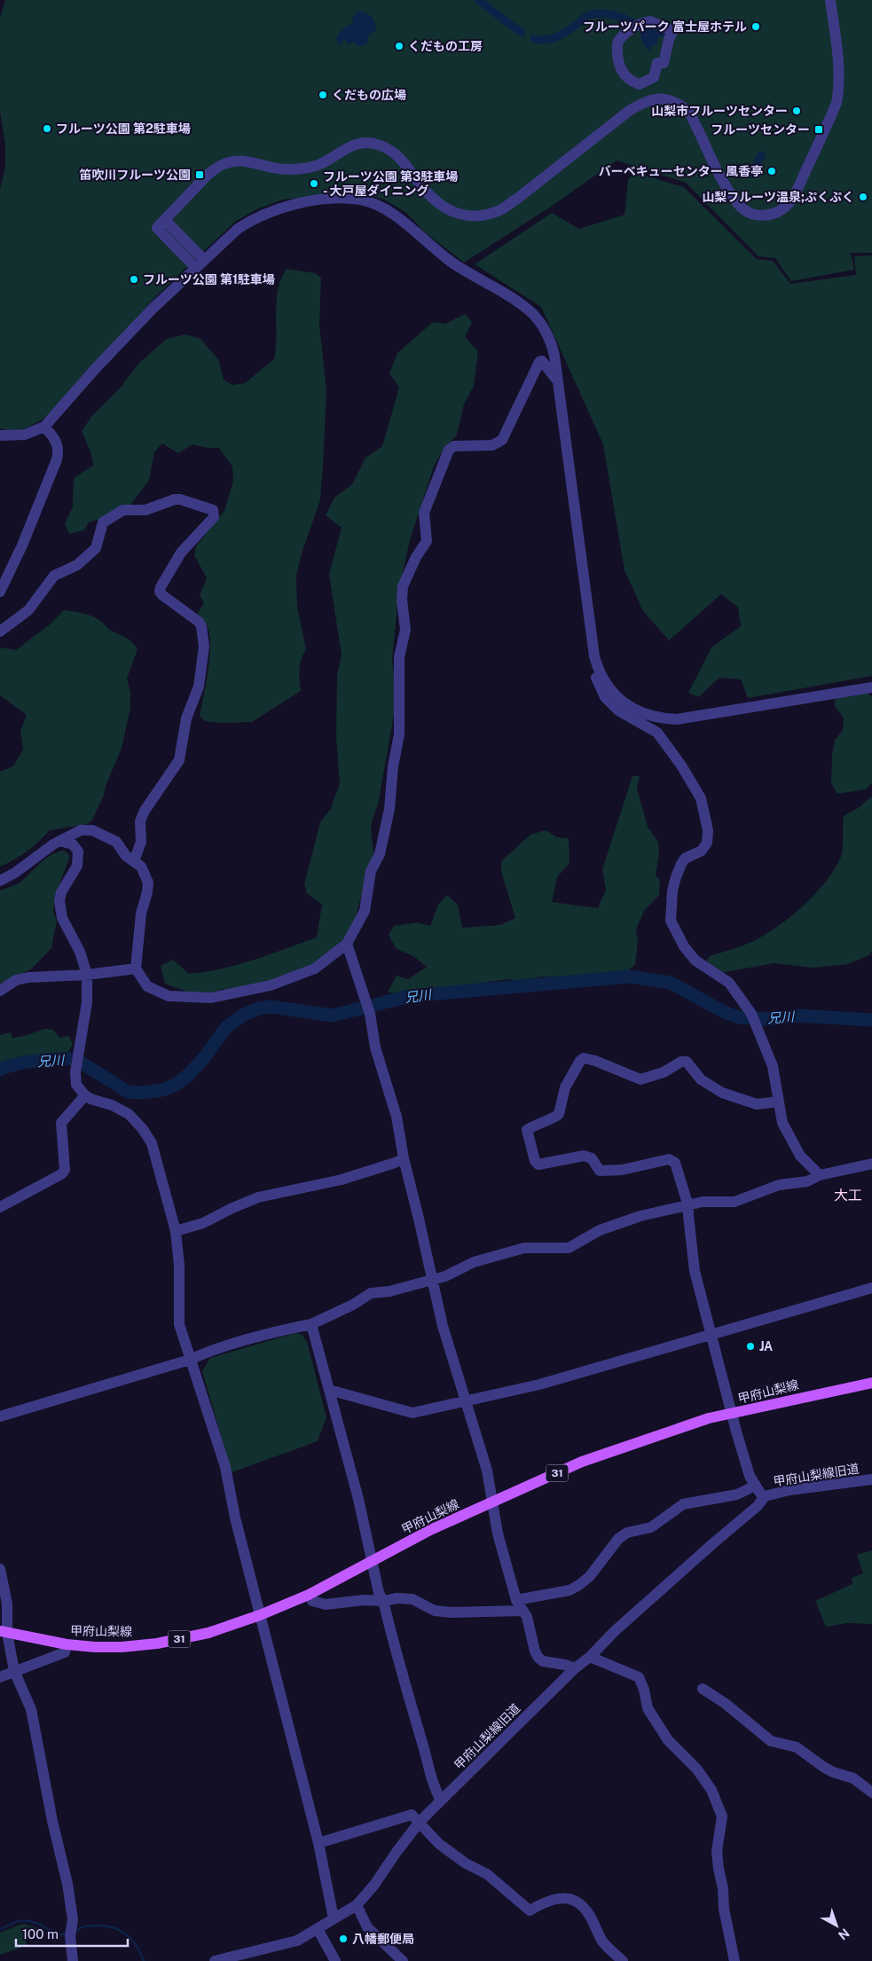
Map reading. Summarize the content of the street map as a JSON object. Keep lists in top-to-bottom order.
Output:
{
  "streets": {
    "main road": ["甲府山梨線", "31"],
    "street": ["甲府山梨線旧道"]
  },
  "crossings": [
    ["甲府山梨線", "甲府山梨線旧道"]
  ],
  "districts": ["大工"],
  "water": ["兄川"],
  "places": {
    "other": [
      "フルーツパーク 富士屋ホテル",
      "くだもの工房",
      "くだもの広場",
      "山梨市フルーツセンター",
      "フルーツ公園 第2駐車場",
      "バーベキューセンター 風香亭",
      "フルーツ公園 第3駐車場 - 大戸屋ダイニング",
      "山梨フルーツ温泉;ぷくぷく",
      "フルーツ公園 第1駐車場",
      "JA",
      "八幡郵便局"
    ],
    "transit": ["フルーツセンター", "笛吹川フルーツ公園"]
  },
  "scale_bar": "100 m",
  "north": "bottom right"
}
